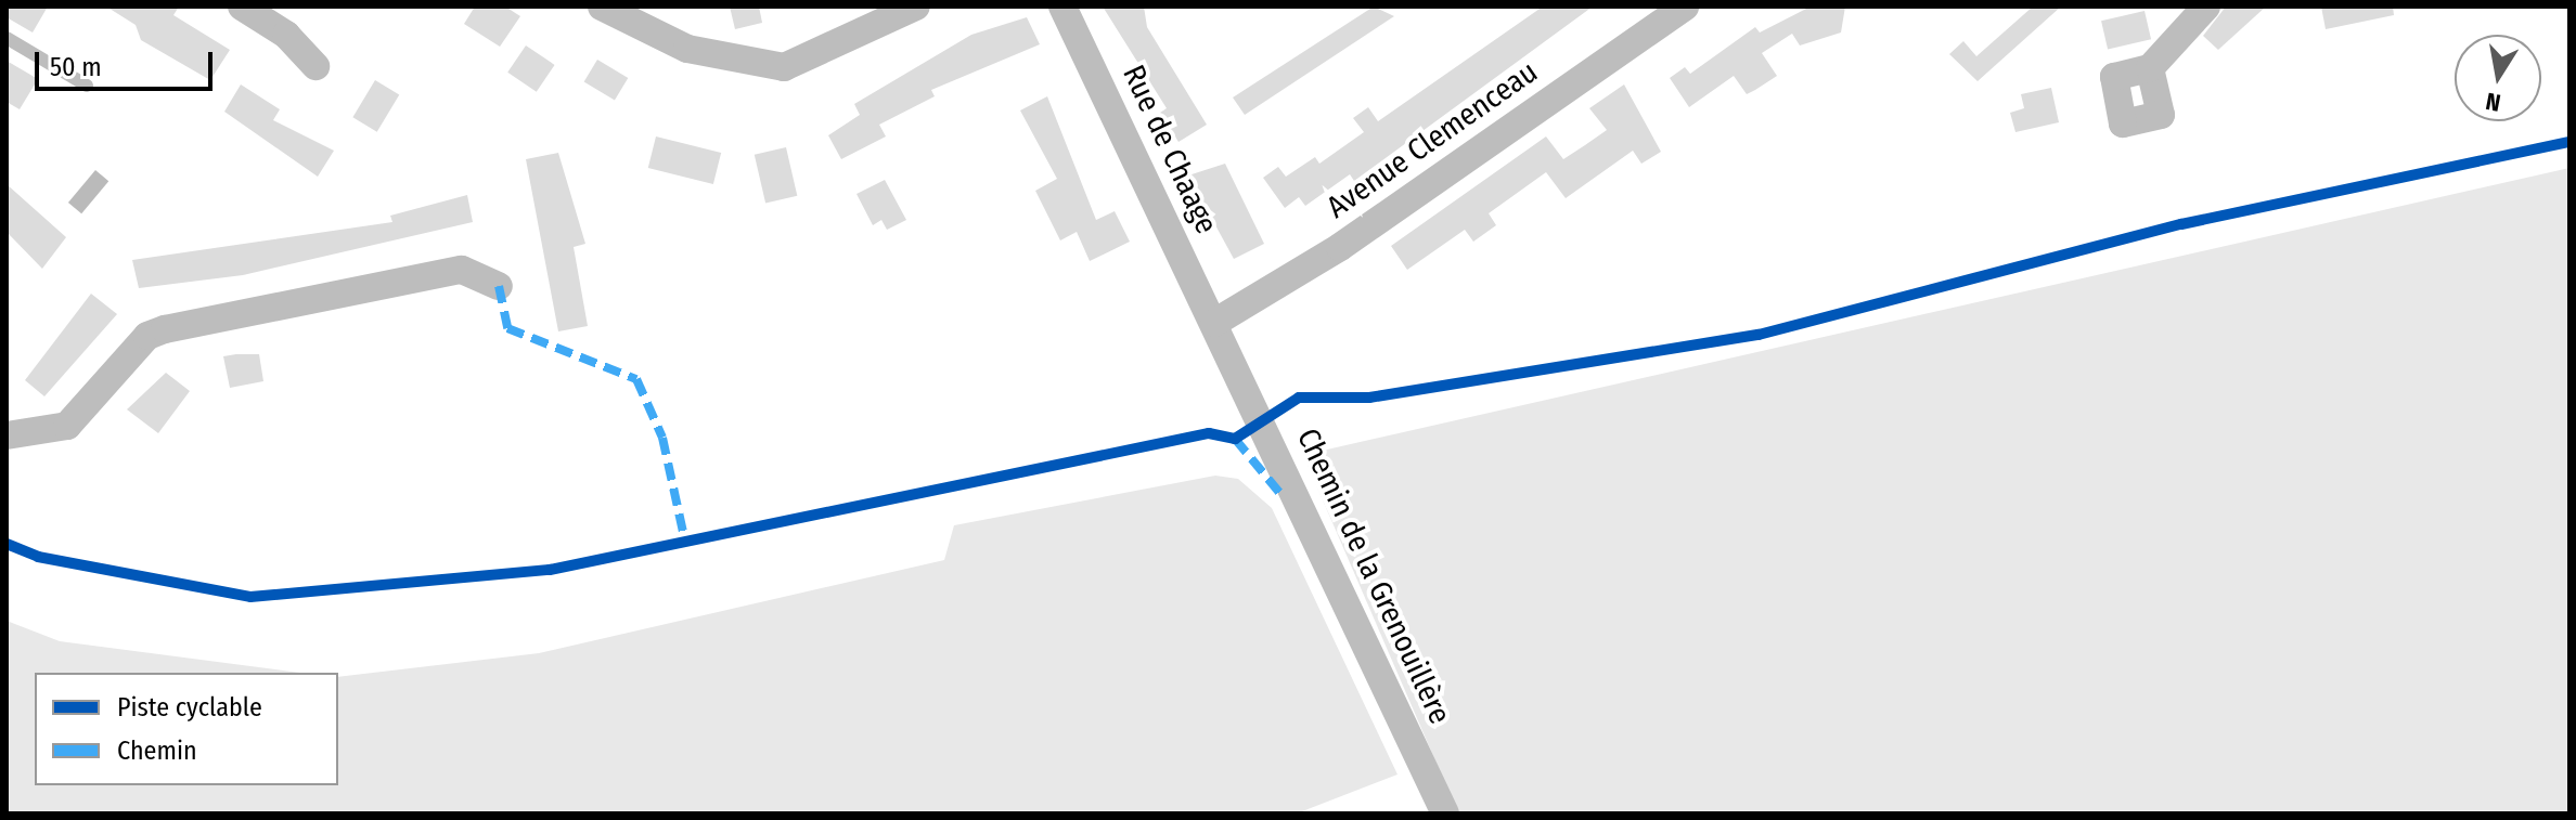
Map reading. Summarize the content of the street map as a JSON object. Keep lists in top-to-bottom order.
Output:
{
  "streets": {
    "street": ["Avenue Clemenceau", "Rue de Chaage", "Chemin de la Grenouillère"]
  },
  "crossings": [
    ["Avenue Clemenceau", "Rue de Chaage"],
    ["Avenue Clemenceau", "Chemin de la Grenouillère"],
    ["Rue de Chaage", "Chemin de la Grenouillère"]
  ],
  "legend": ["Piste cyclable", "Chemin"],
  "scale_bar": "50 m",
  "north": "bottom"
}
